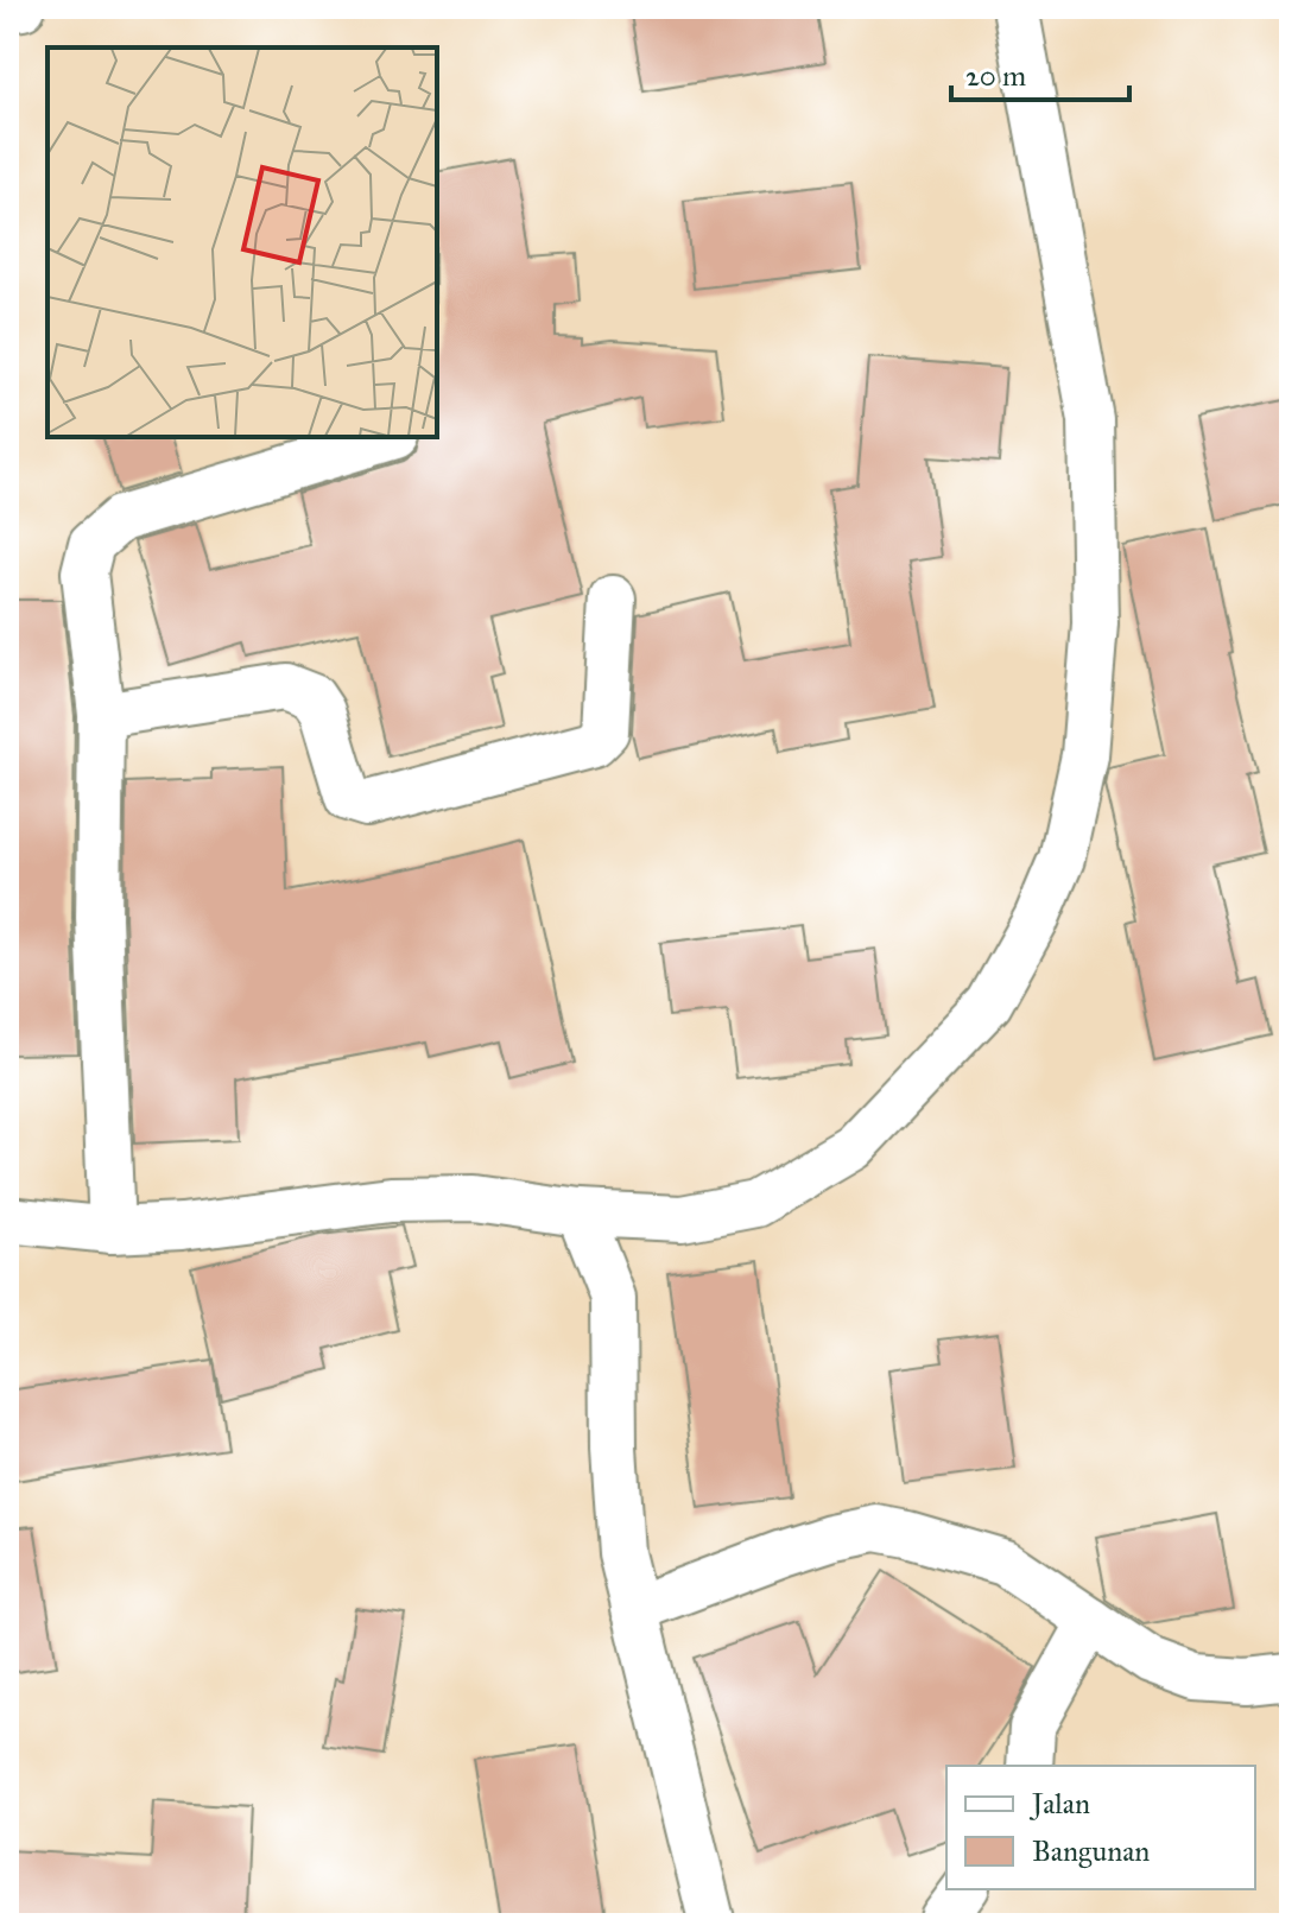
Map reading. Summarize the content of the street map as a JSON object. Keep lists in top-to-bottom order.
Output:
{
  "legend": ["Jalan", "Bangunan"],
  "scale_bar": "20 m"
}
